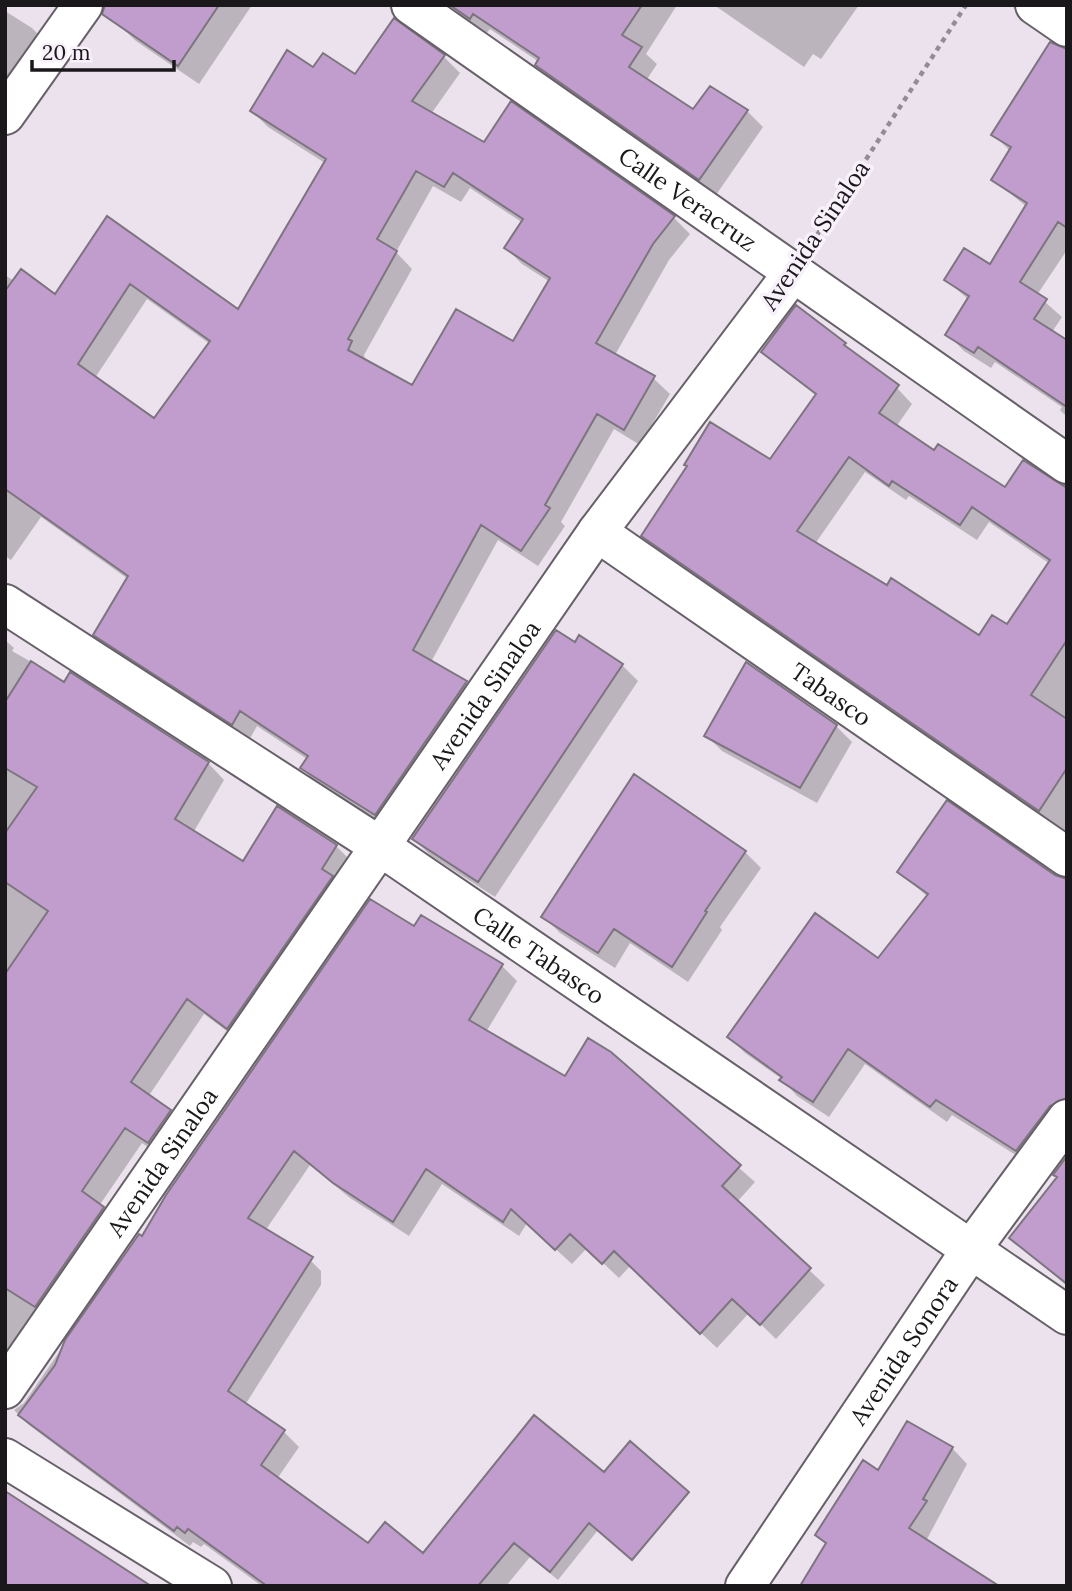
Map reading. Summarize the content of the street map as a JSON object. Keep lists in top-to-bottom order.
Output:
{
  "streets": {
    "street": [
      "Calle Veracruz",
      "Avenida Sinaloa",
      "Tabasco",
      "Calle Tabasco",
      "Avenida Sonora"
    ]
  },
  "crossings": [
    ["Calle Veracruz", "Avenida Sinaloa"],
    ["Avenida Sinaloa", "Tabasco"],
    ["Avenida Sinaloa", "Calle Tabasco"],
    ["Calle Tabasco", "Avenida Sonora"]
  ],
  "scale_bar": "20 m"
}
